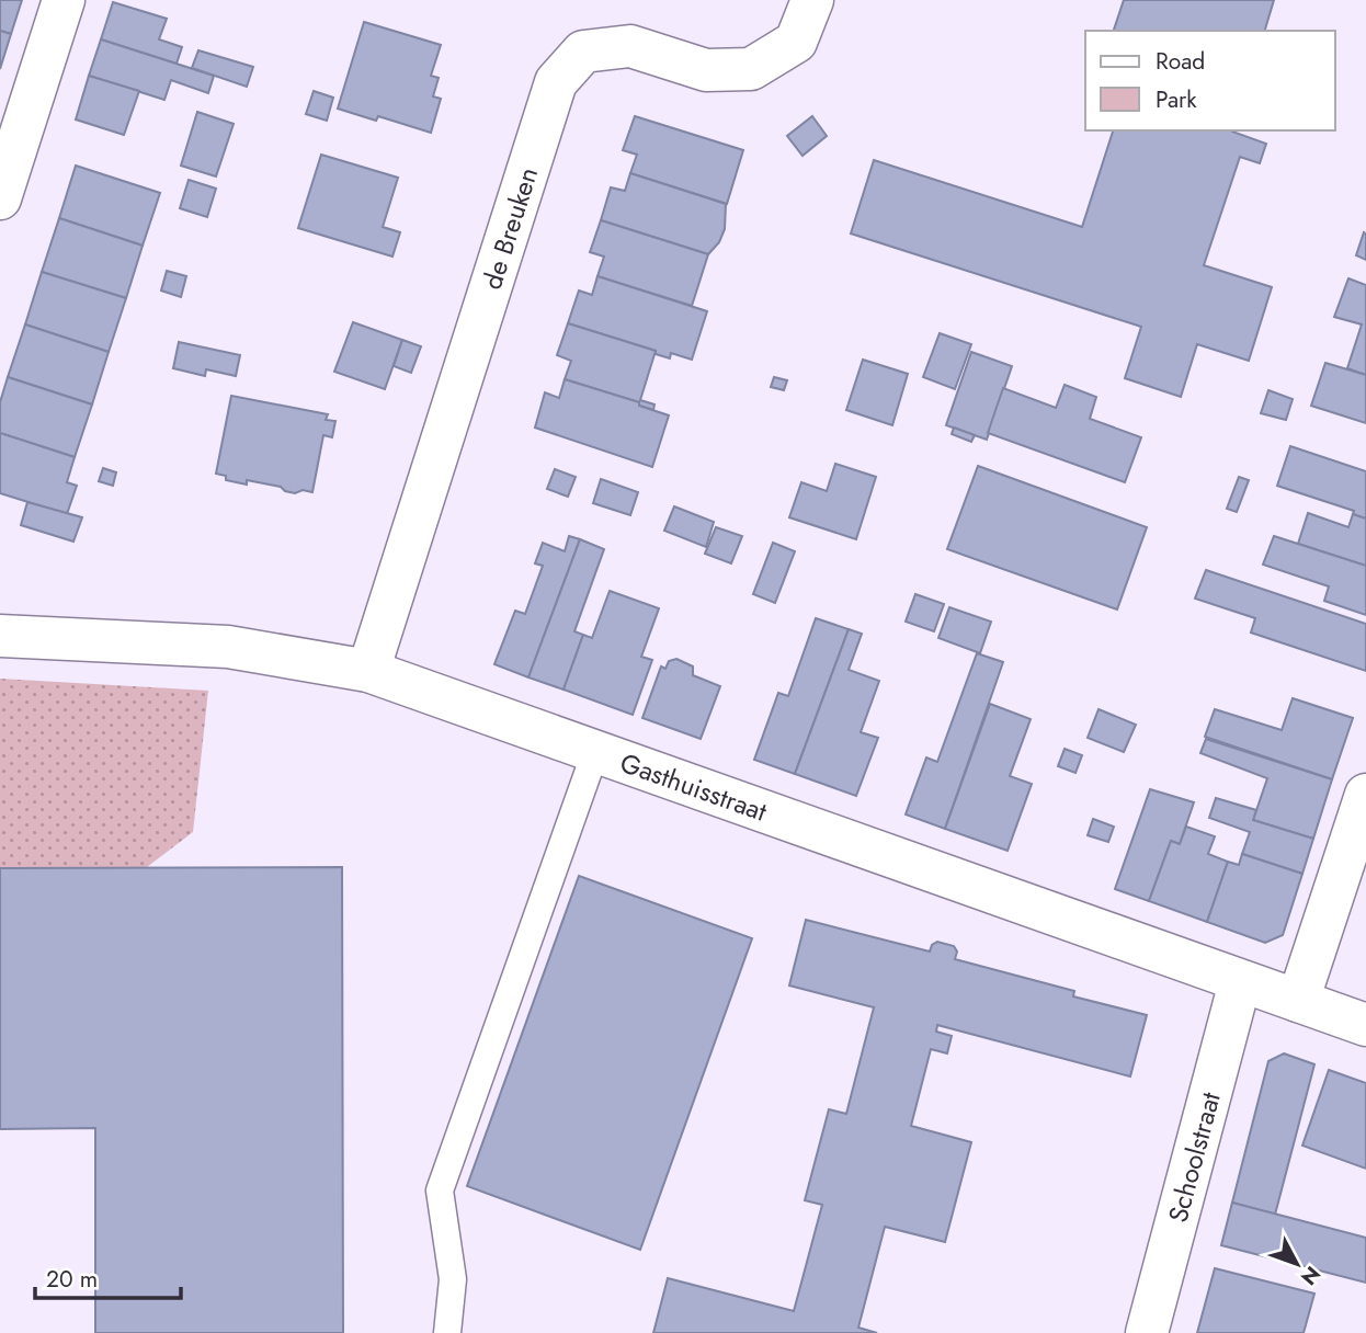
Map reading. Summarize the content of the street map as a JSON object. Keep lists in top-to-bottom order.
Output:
{
  "streets": {
    "street": ["de Breuken", "Gasthuisstraat", "Schoolstraat"]
  },
  "crossings": [
    ["de Breuken", "Gasthuisstraat"],
    ["Gasthuisstraat", "Schoolstraat"]
  ],
  "legend": ["Road", "Park"],
  "scale_bar": "20 m",
  "north": "bottom right"
}
